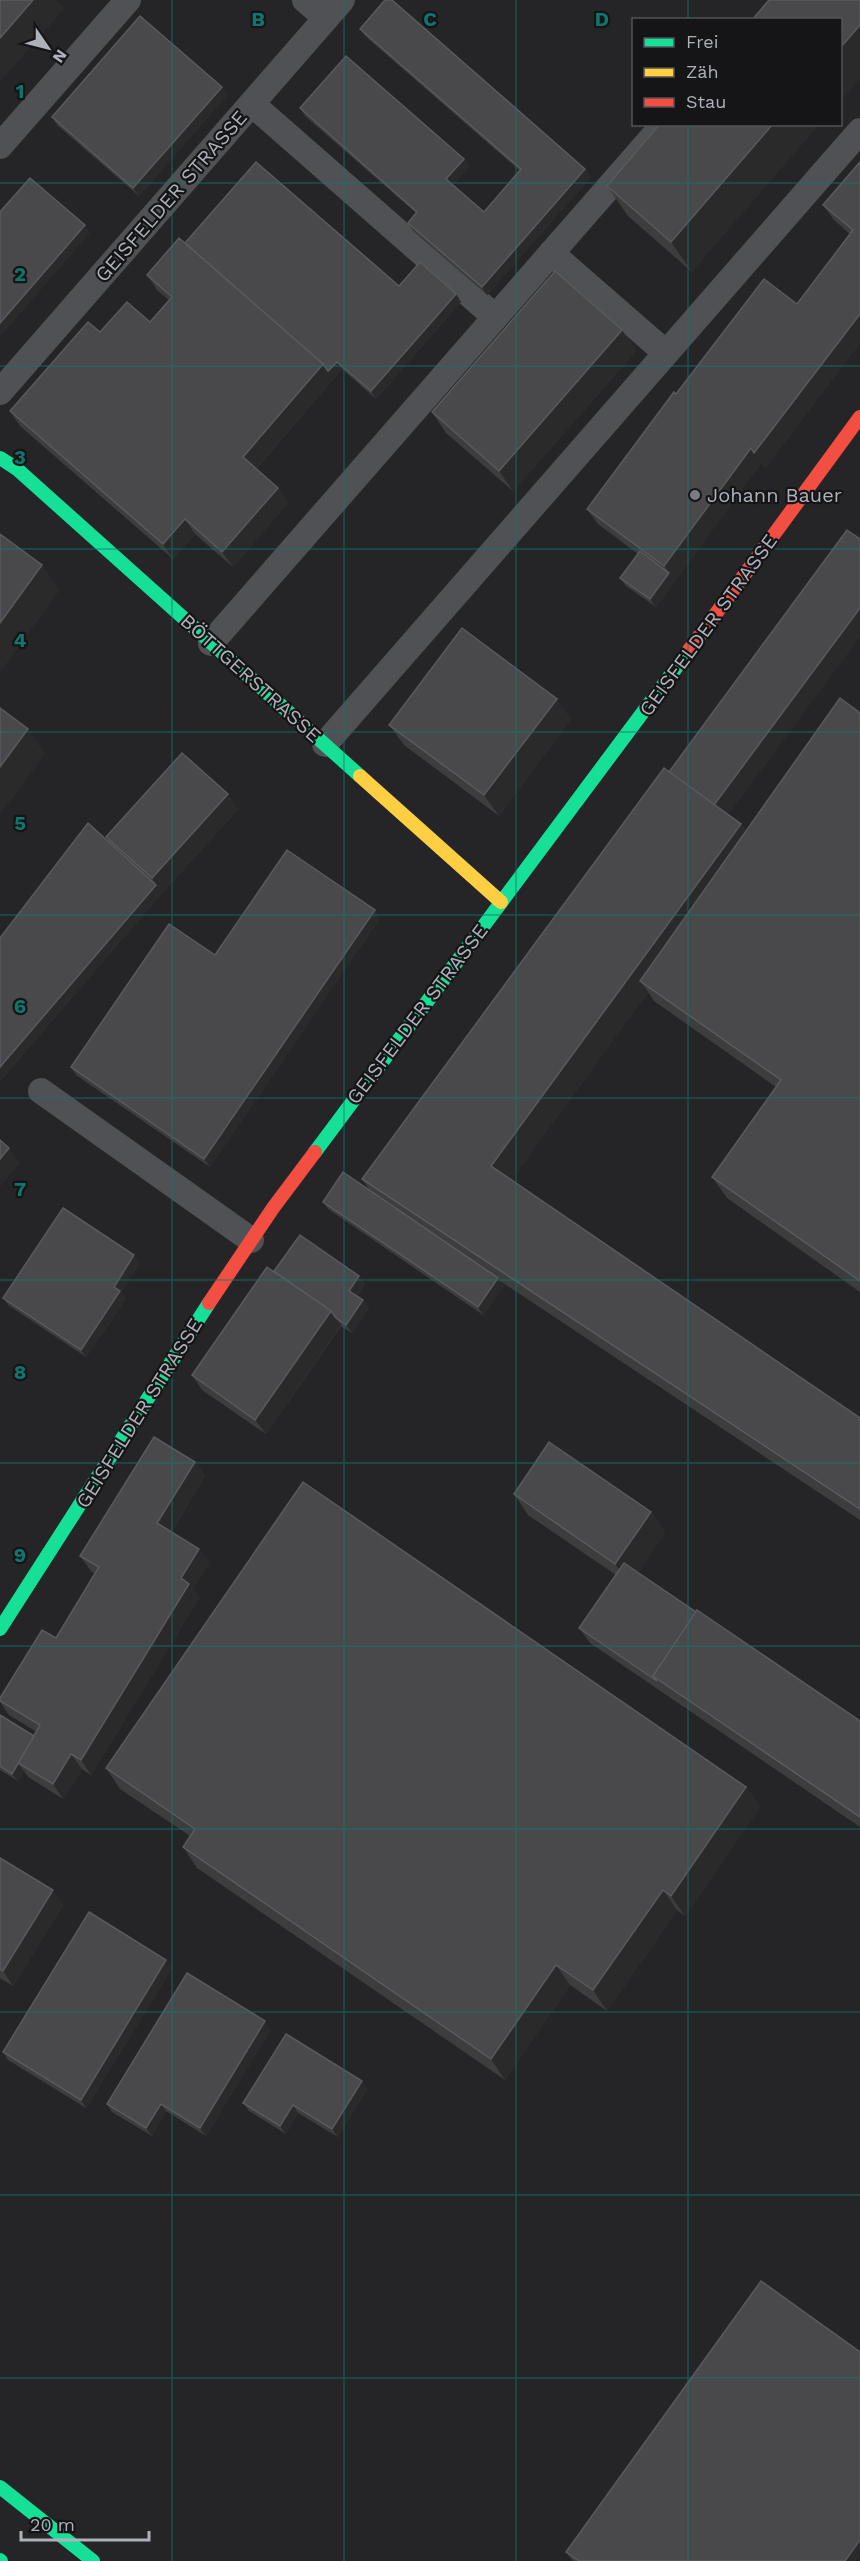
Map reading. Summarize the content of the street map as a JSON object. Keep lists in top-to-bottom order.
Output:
{
  "streets": {
    "street": ["GEISFELDER STRASSE", "BÖTTGERSTRASSE"]
  },
  "crossings": [
    ["GEISFELDER STRASSE", "BÖTTGERSTRASSE"]
  ],
  "places": ["Johann Bauer"],
  "legend": ["Frei", "Zäh", "Stau"],
  "scale_bar": "20 m",
  "north": "bottom right",
  "grid": {
    "columns": ["B", "C", "D"],
    "rows": [
      "1",
      "2",
      "3",
      "4",
      "5",
      "6",
      "7",
      "8",
      "9"
    ]
  }
}
